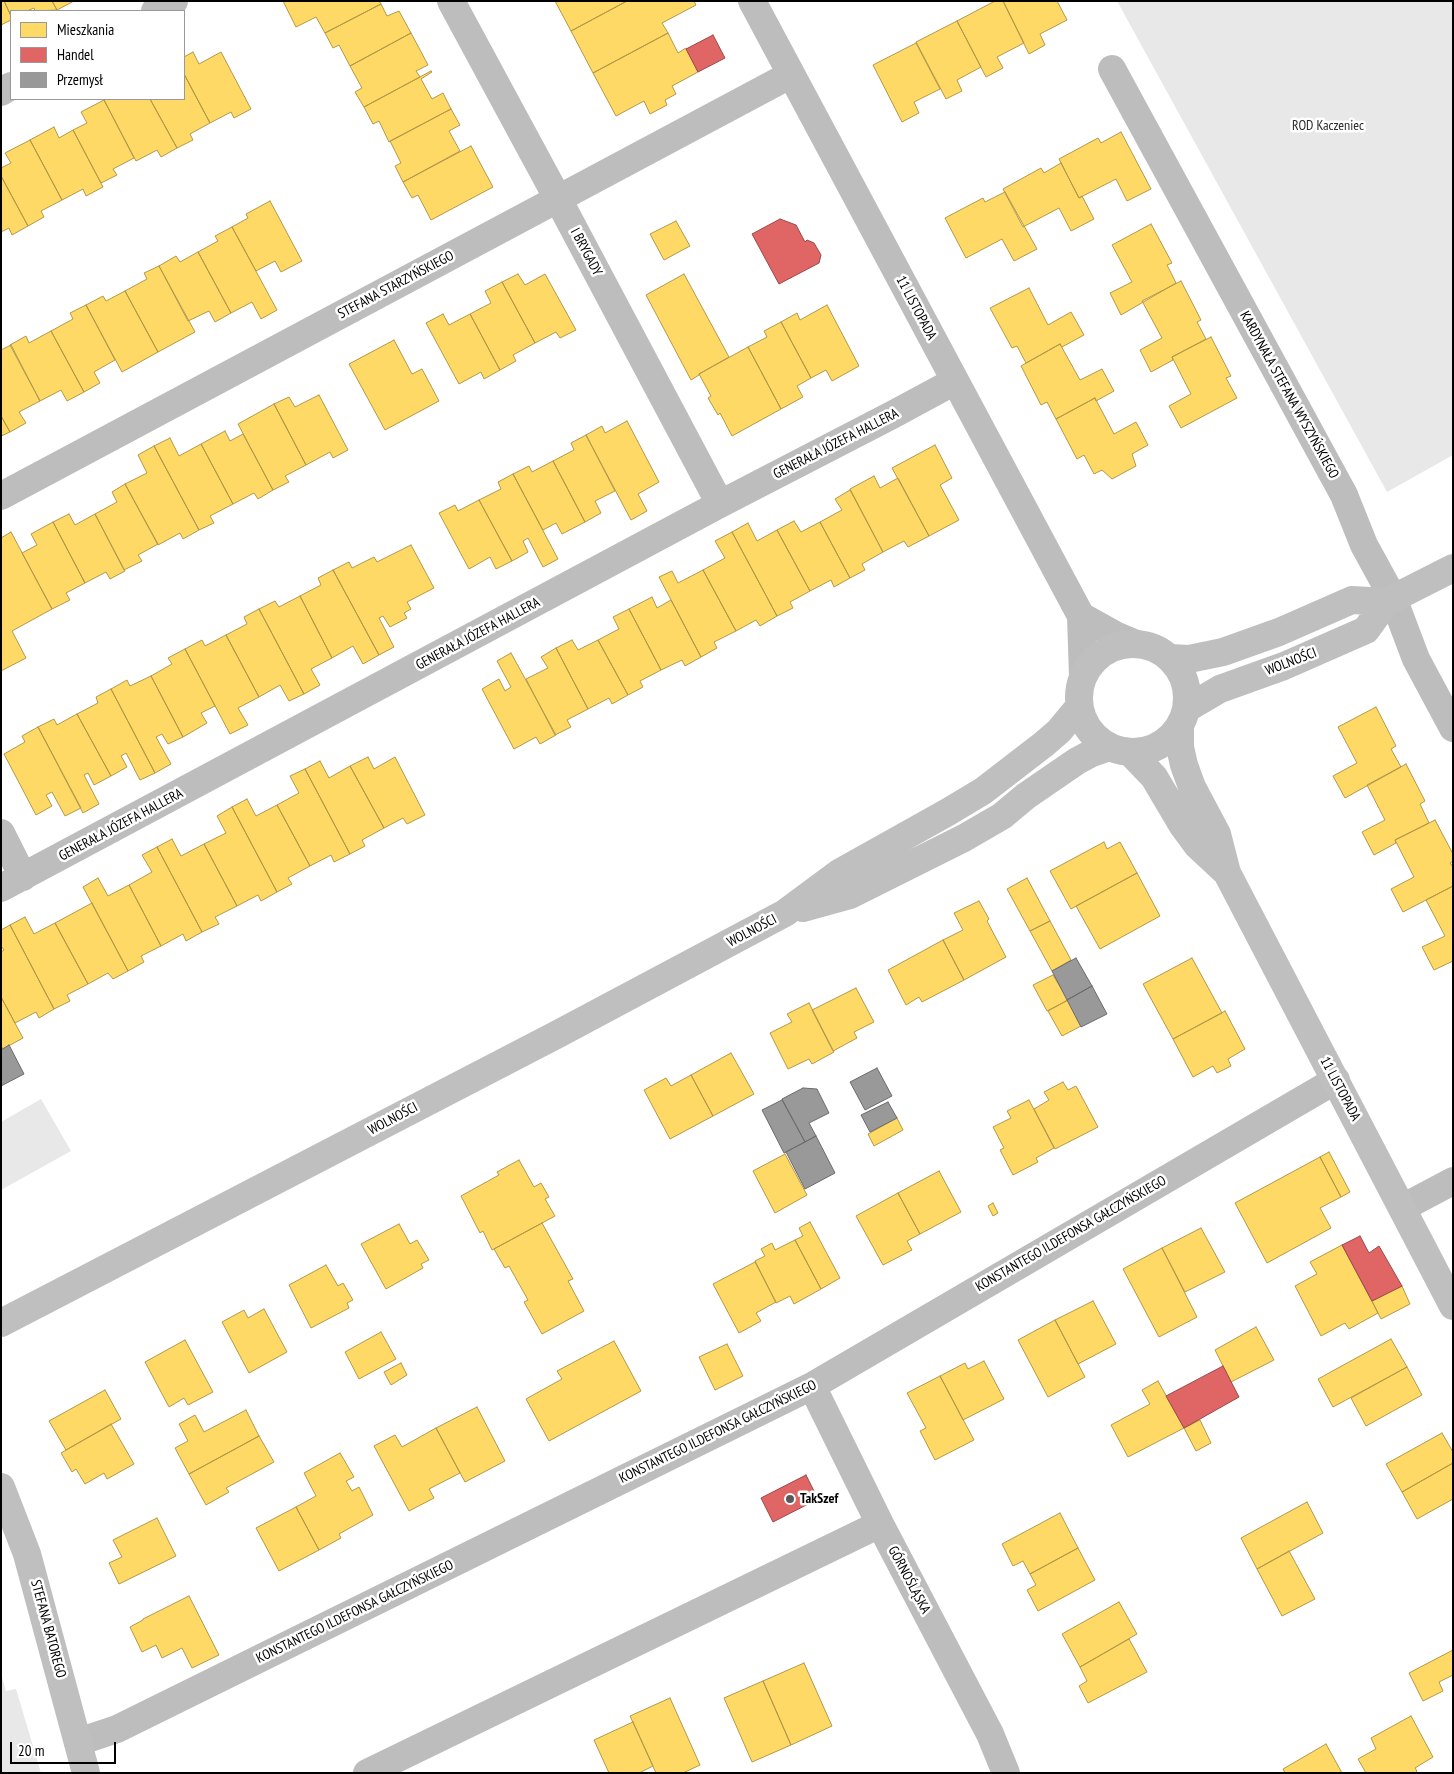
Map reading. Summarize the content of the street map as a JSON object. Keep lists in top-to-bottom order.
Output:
{
  "streets": {
    "street": [
      "I BRYGADY",
      "STEFANA STARZYŃSKIEGO",
      "11 LISTOPADA",
      "KARDYNAŁA STEFANA WYSZYŃSKIEGO",
      "GENERAŁA JÓZEFA HALLERA",
      "WOLNOŚCI",
      "KONSTANTEGO ILDEFONSA GAŁCZYŃSKIEGO",
      "GÓRNOŚLĄSKA",
      "STEFANA BATOREGO"
    ]
  },
  "crossings": [
    ["I BRYGADY", "STEFANA STARZYŃSKIEGO"],
    ["I BRYGADY", "GENERAŁA JÓZEFA HALLERA"],
    ["STEFANA STARZYŃSKIEGO", "11 LISTOPADA"],
    ["11 LISTOPADA", "GENERAŁA JÓZEFA HALLERA"],
    ["11 LISTOPADA", "WOLNOŚCI"],
    ["11 LISTOPADA", "KONSTANTEGO ILDEFONSA GAŁCZYŃSKIEGO"],
    ["KARDYNAŁA STEFANA WYSZYŃSKIEGO", "WOLNOŚCI"],
    ["KONSTANTEGO ILDEFONSA GAŁCZYŃSKIEGO", "GÓRNOŚLĄSKA"],
    ["KONSTANTEGO ILDEFONSA GAŁCZYŃSKIEGO", "STEFANA BATOREGO"]
  ],
  "parks": ["ROD Kaczeniec"],
  "places": ["TakSzef"],
  "legend": ["Mieszkania", "Handel", "Przemysł"],
  "scale_bar": "20 m"
}
